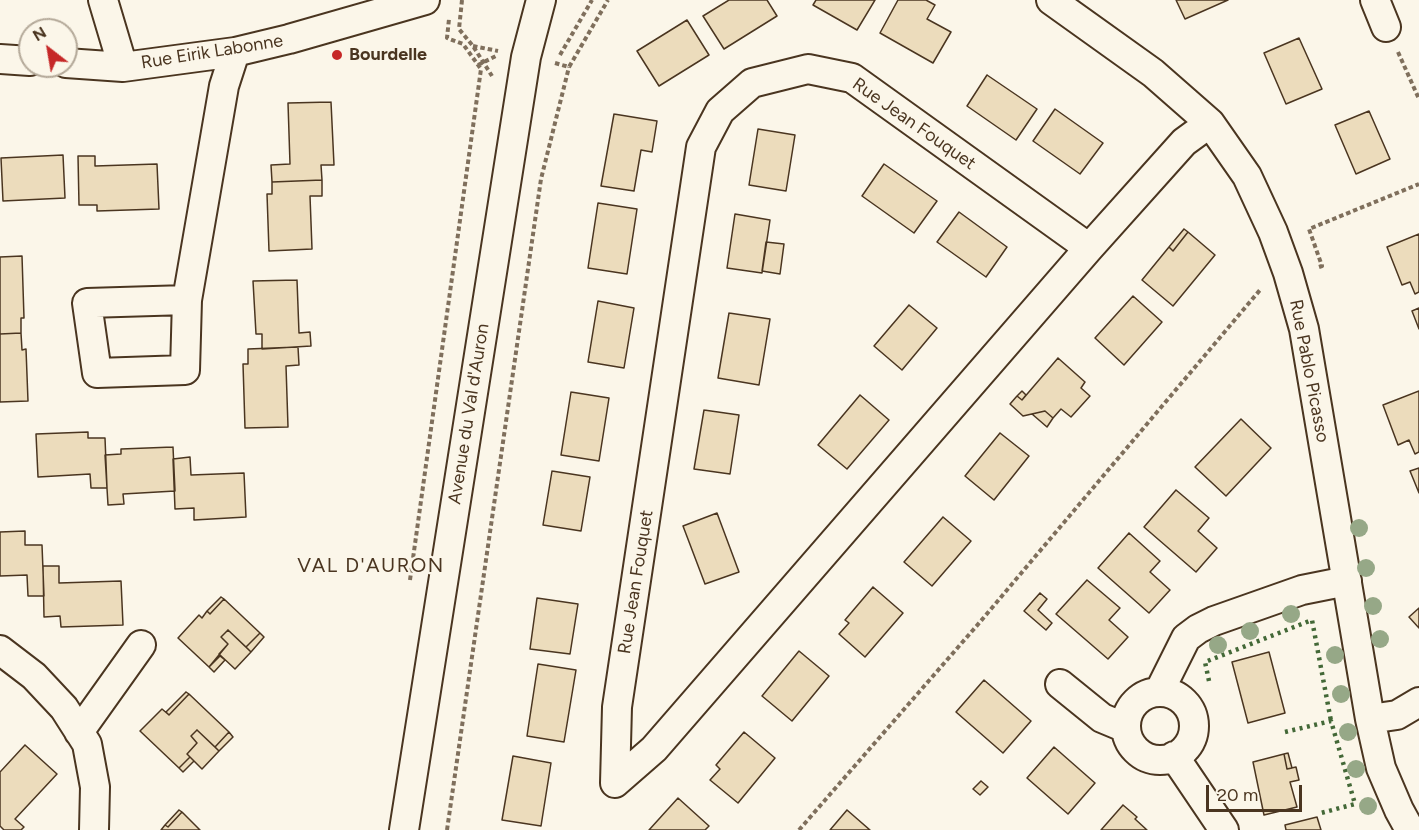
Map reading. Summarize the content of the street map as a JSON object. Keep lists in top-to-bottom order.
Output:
{
  "streets": {
    "street": [
      "Rue Eirik Labonne",
      "Rue Jean Fouquet",
      "Rue Pablo Picasso",
      "Avenue du Val d'Auron"
    ]
  },
  "crossings": [
    ["Rue Jean Fouquet", "Rue Pablo Picasso"]
  ],
  "districts": ["VAL D'AURON"],
  "places": ["Bourdelle"],
  "scale_bar": "20 m",
  "north": "top left"
}
